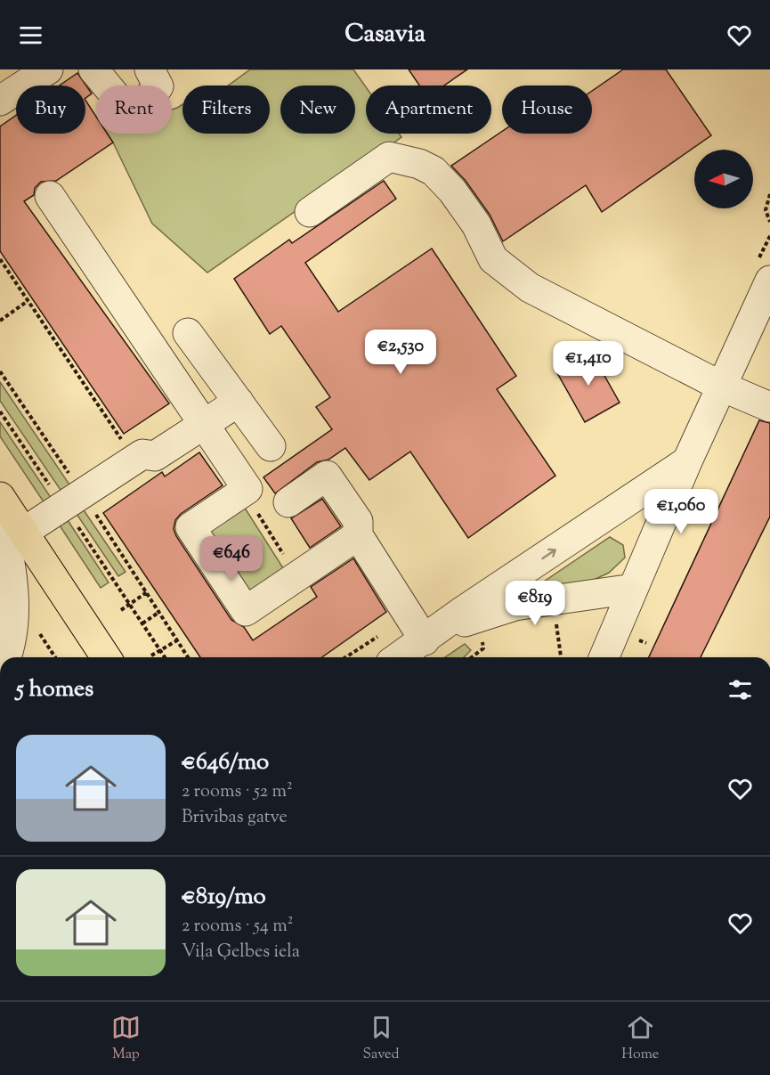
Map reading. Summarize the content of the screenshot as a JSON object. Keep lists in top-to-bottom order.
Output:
{
  "north": "left",
  "page": {
    "header": "Casavia",
    "chip": [
      "Buy",
      "Rent",
      "Filters",
      "New",
      "Apartment",
      "House"
    ],
    "price": [
      "€2,530",
      "€1,410",
      "€1,060",
      "€646",
      "€819"
    ],
    "heading": "5 homes",
    "list": [
      {
        "name": "€646/mo",
        "note": "2 rooms · 52 m² · Brīvības gatve"
      },
      {
        "name": "€819/mo",
        "note": "2 rooms · 54 m² · Viļa Ģelbes iela"
      }
    ],
    "tabs": ["Map", "Saved", "Home"]
  }
}
